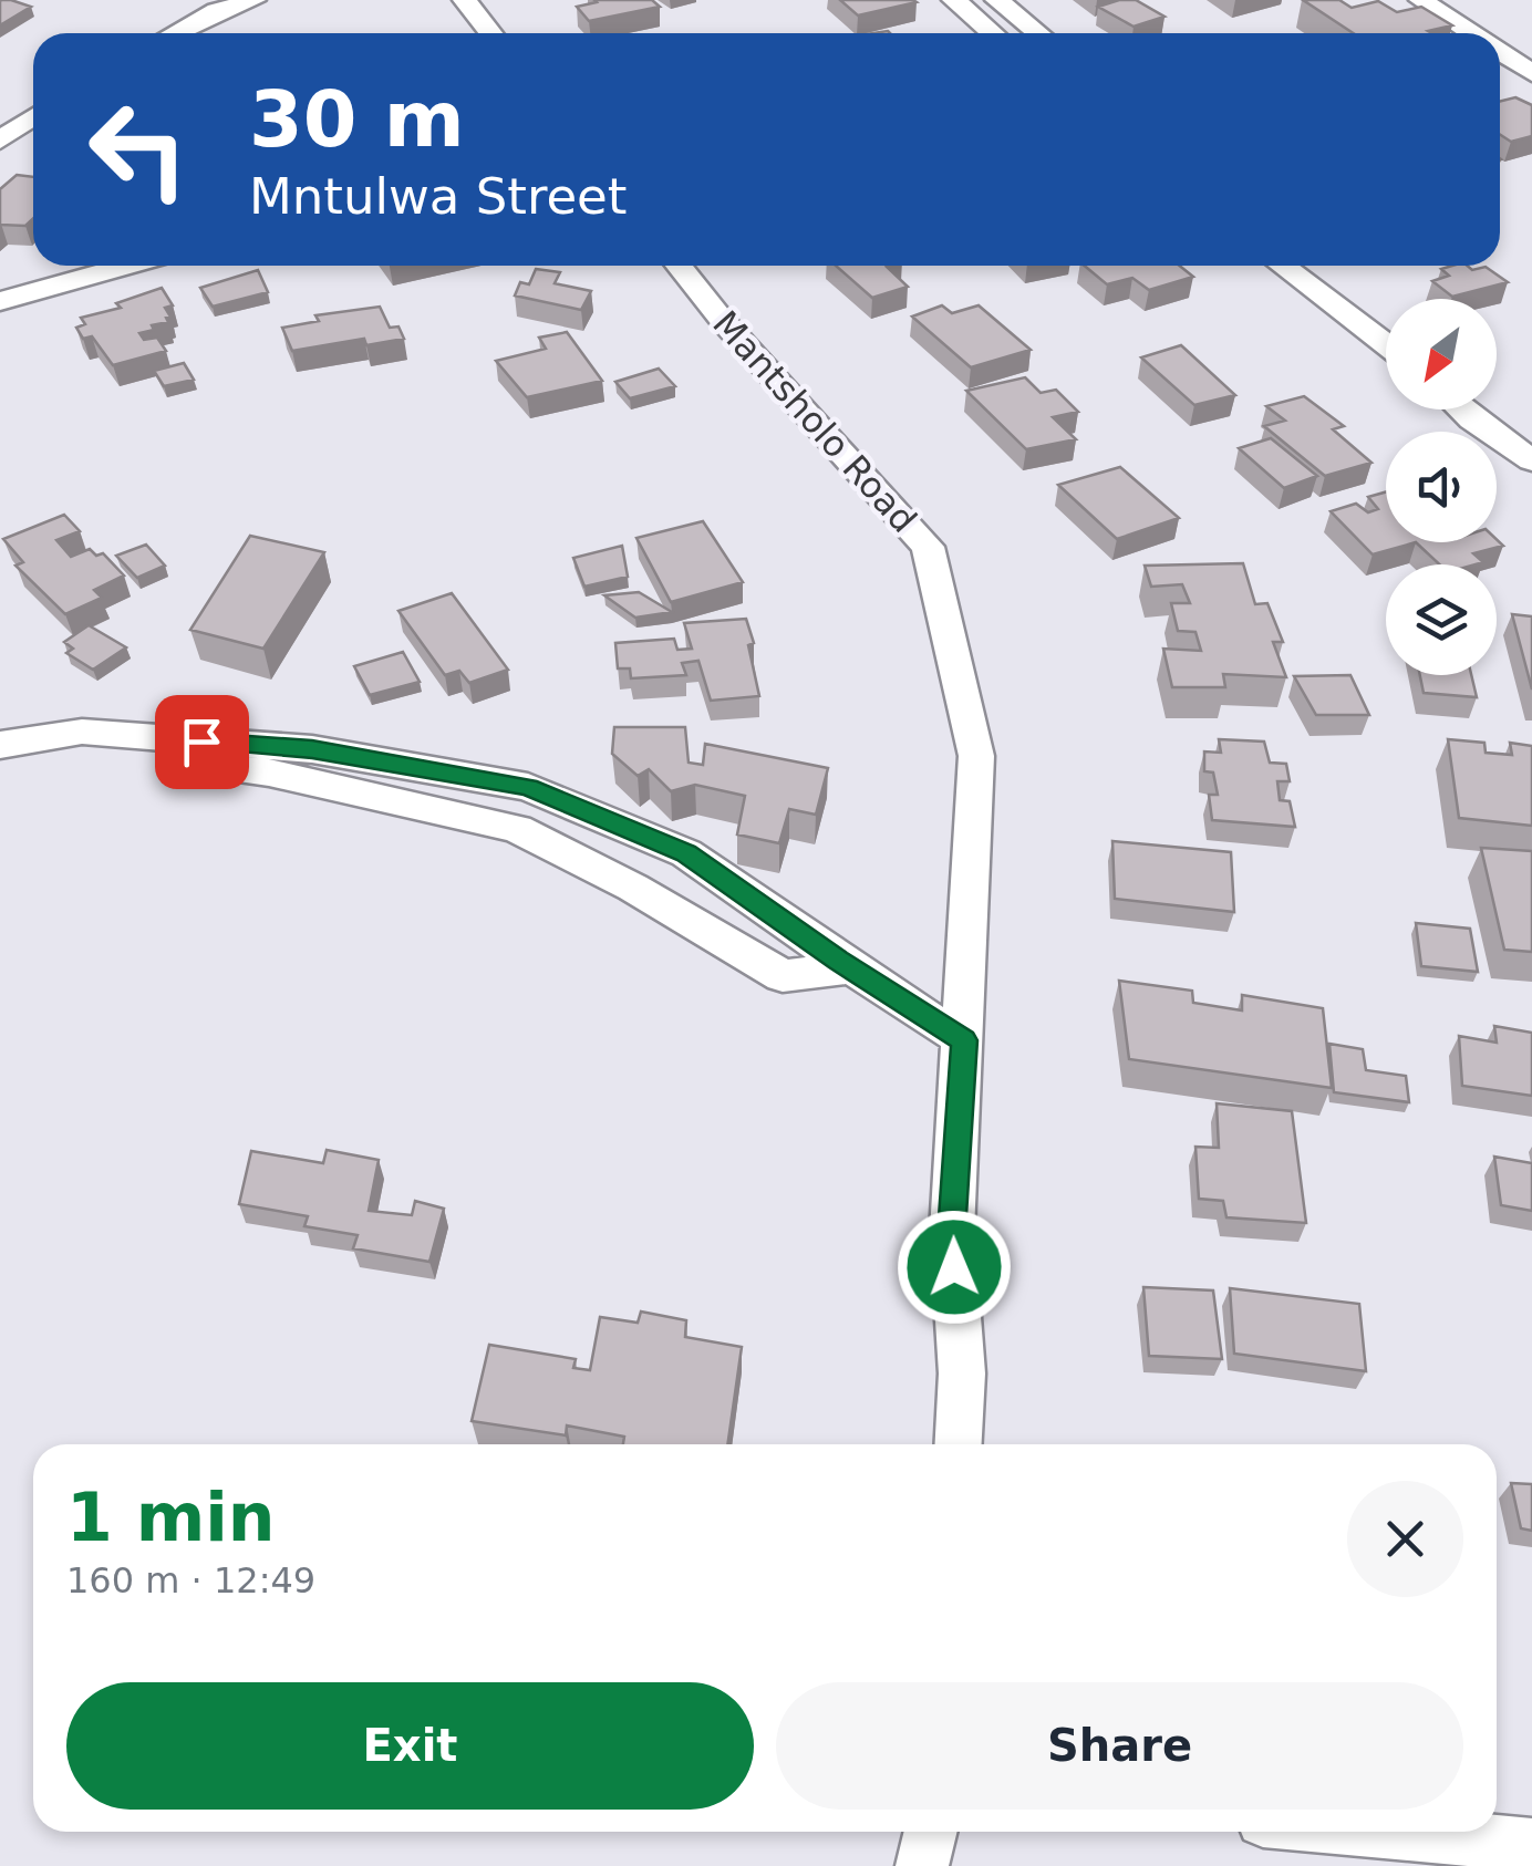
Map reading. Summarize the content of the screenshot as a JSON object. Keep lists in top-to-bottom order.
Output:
{
  "streets": {
    "street": ["Mantsholo Road"]
  },
  "north": "bottom left",
  "page": {
    "turn": ["30 m", "Mntulwa Street"],
    "heading": ["1 min", "160 m · 12:49"],
    "buttons": ["Exit", "Share"]
  }
}
